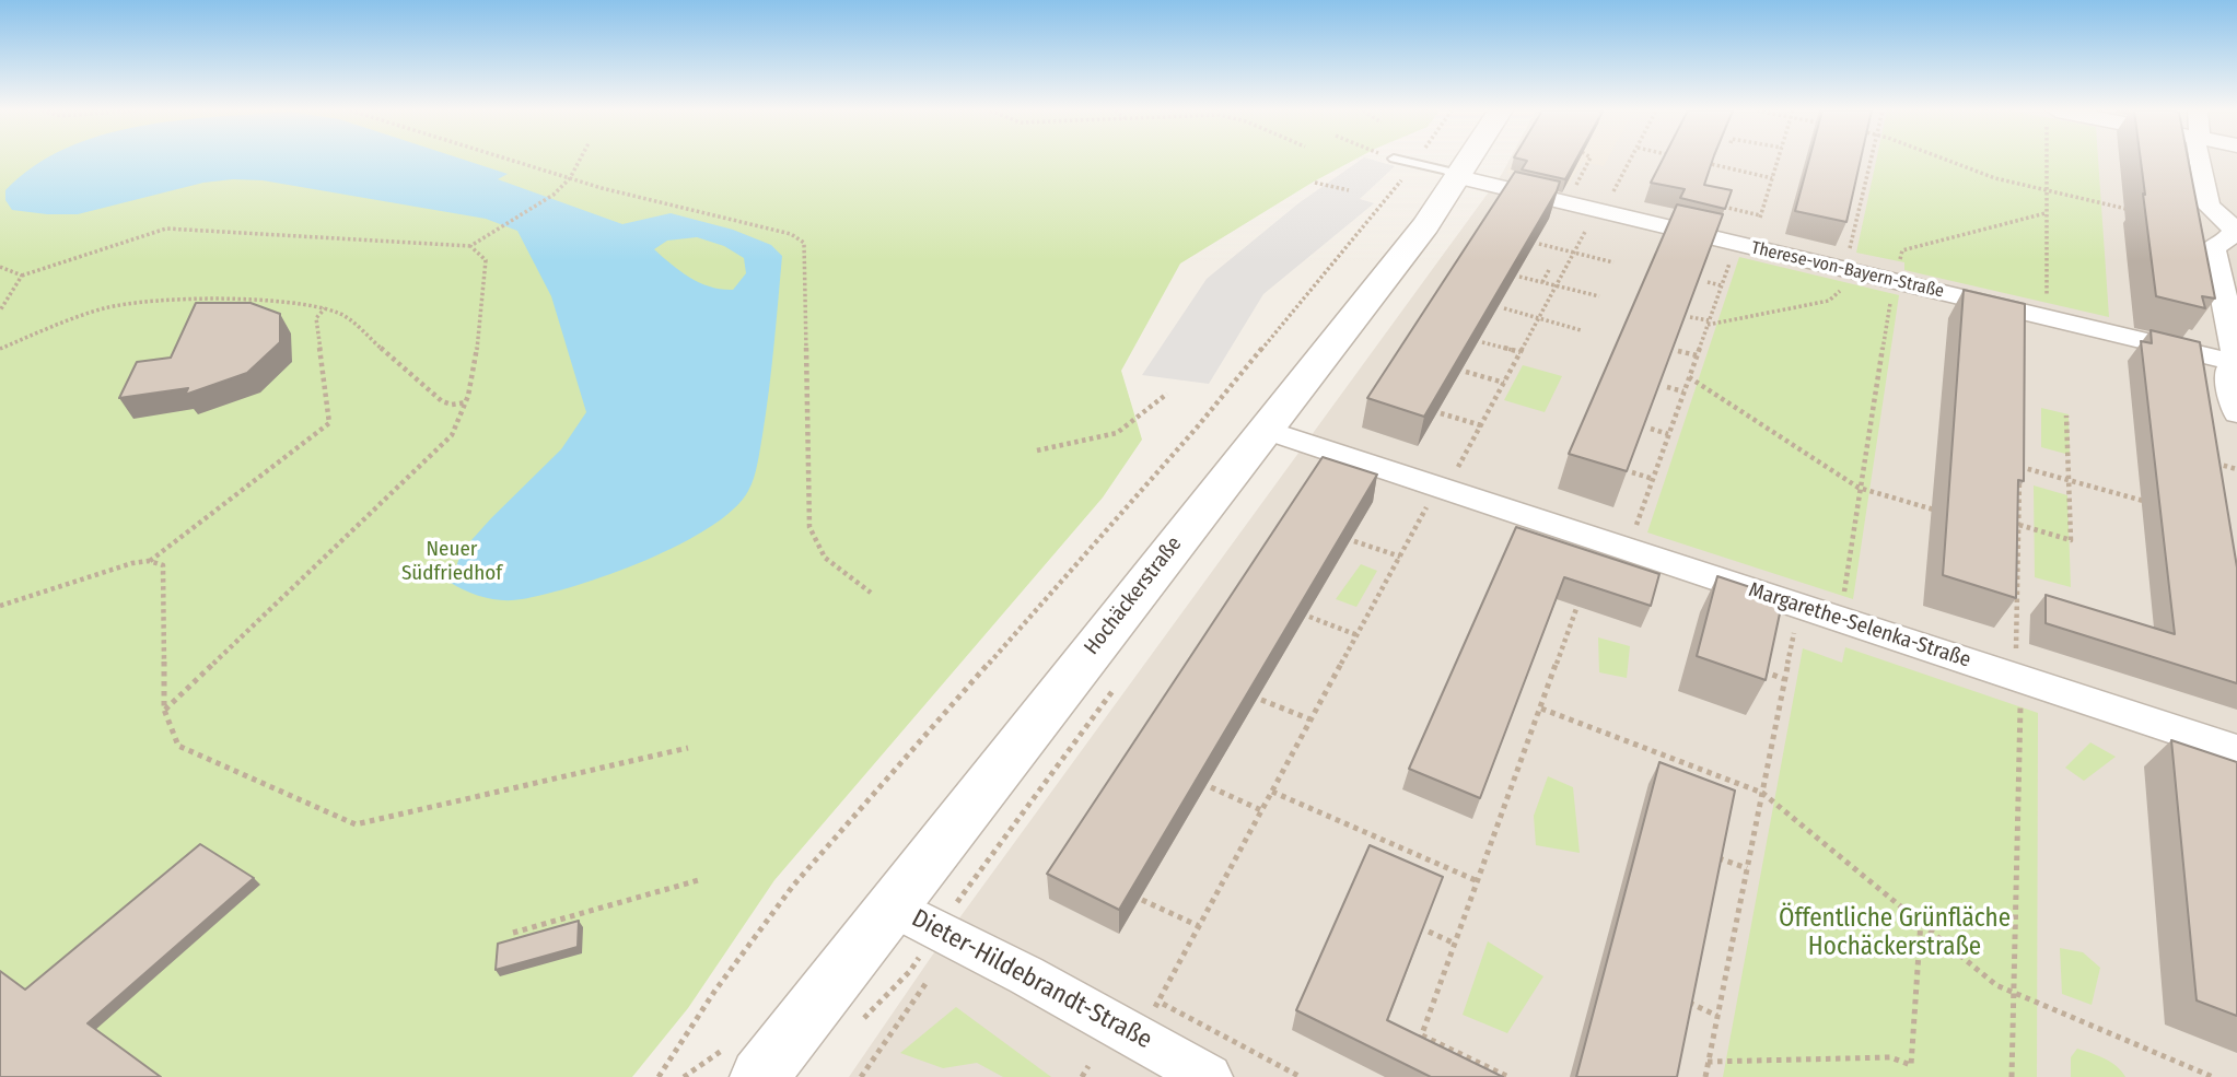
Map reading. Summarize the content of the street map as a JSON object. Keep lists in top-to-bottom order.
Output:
{
  "streets": {
    "street": [
      "Therese-von-Bayern-Straße",
      "Hochäckerstraße",
      "Margarethe-Selenka-Straße",
      "Dieter-Hildebrandt-Straße"
    ]
  },
  "crossings": [
    ["Therese-von-Bayern-Straße", "Hochäckerstraße"],
    ["Hochäckerstraße", "Margarethe-Selenka-Straße"],
    ["Hochäckerstraße", "Dieter-Hildebrandt-Straße"]
  ],
  "parks": ["Neuer Südfriedhof", "Öffentliche Grünfläche Hochäckerstraße"]
}
